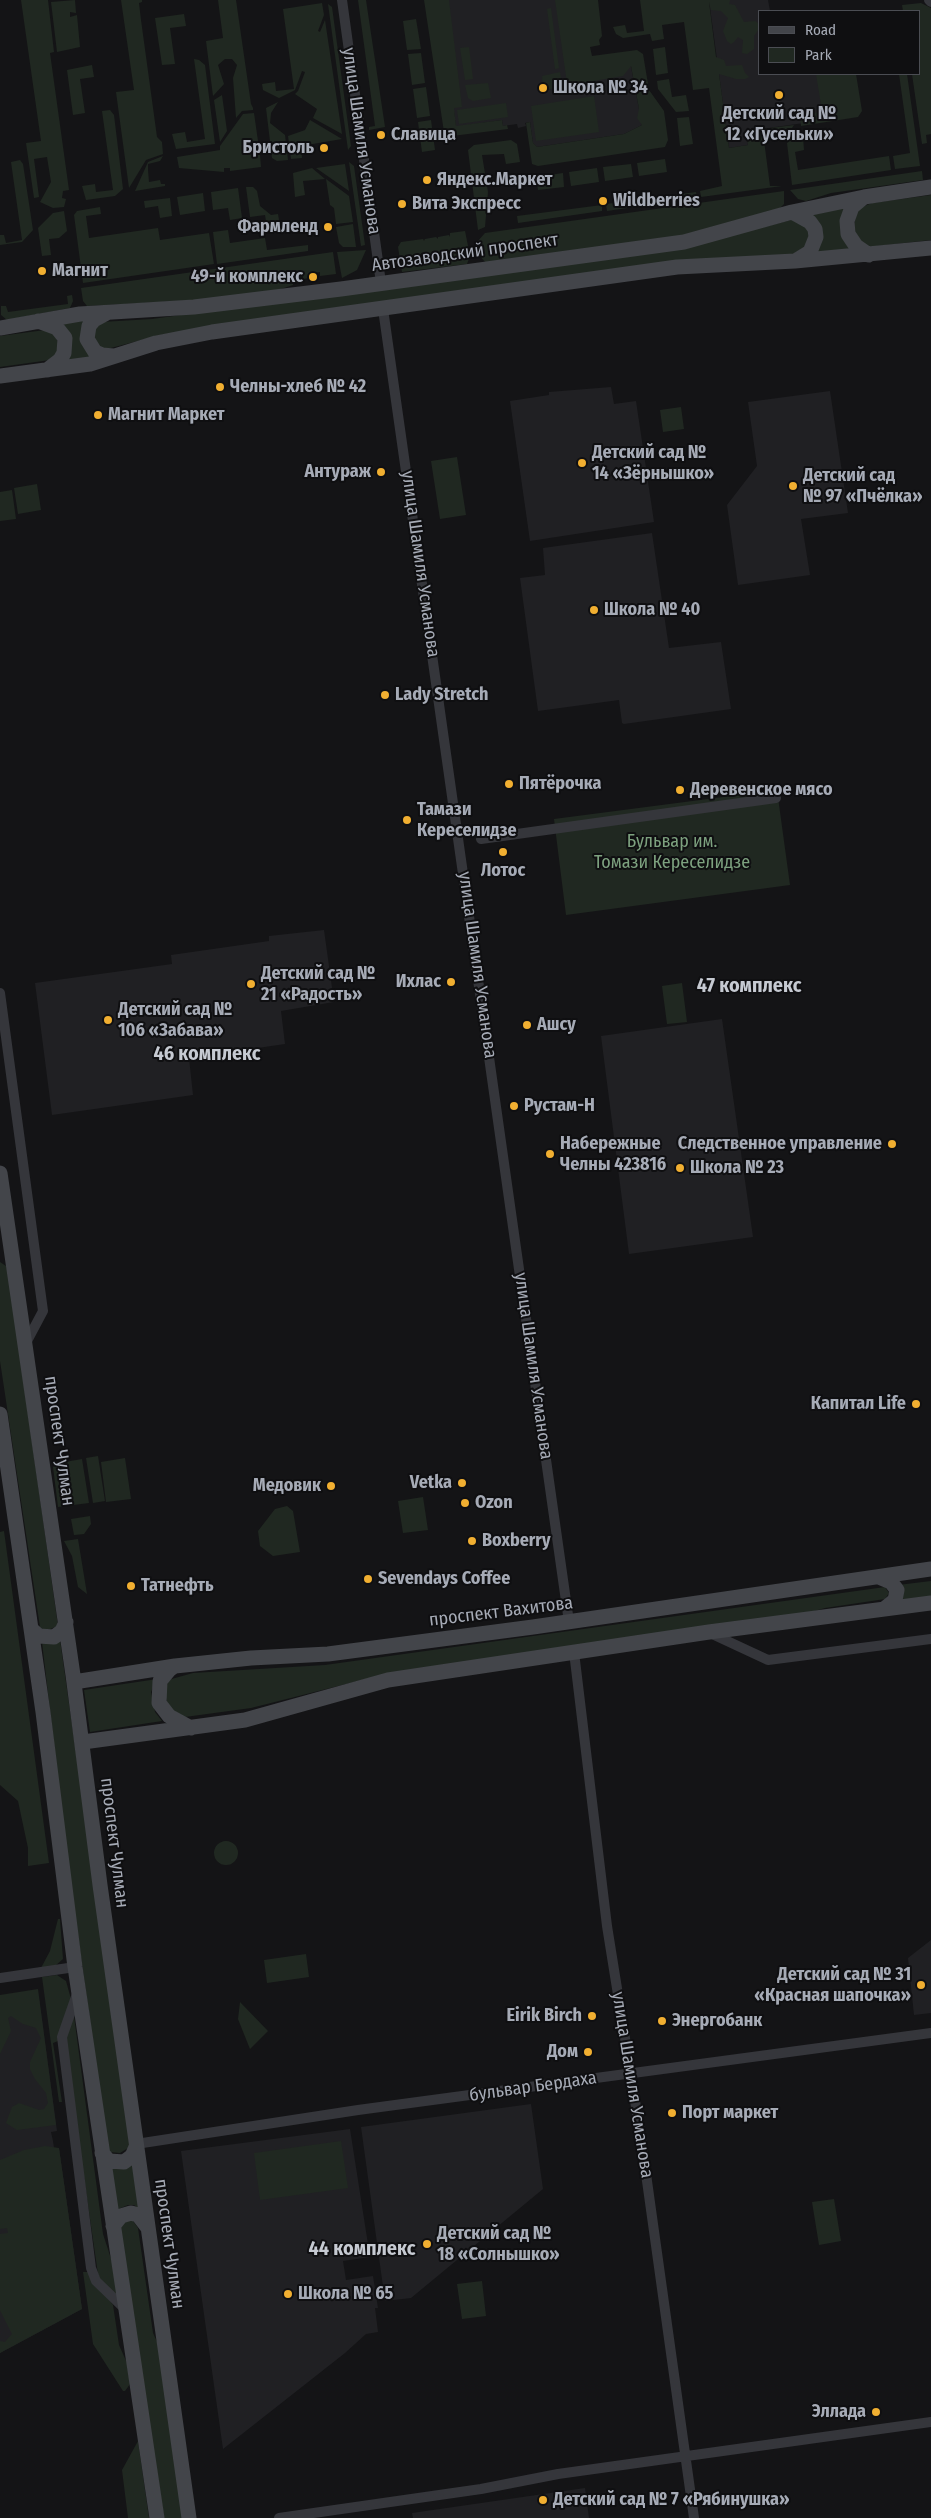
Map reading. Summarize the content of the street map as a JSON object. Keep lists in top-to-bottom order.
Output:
{
  "streets": {
    "main road": ["Автозаводский проспект", "проспект Чулман", "проспект Вахитова"],
    "street": ["улица Шамиля Усманова", "бульвар Бердаха"]
  },
  "crossings": [
    ["улица Шамиля Усманова", "Автозаводский проспект"],
    ["улица Шамиля Усманова", "проспект Вахитова"],
    ["улица Шамиля Усманова", "бульвар Бердаха"],
    ["проспект Чулман", "проспект Вахитова"],
    ["проспект Чулман", "бульвар Бердаха"]
  ],
  "districts": ["47 комплекс", "46 комплекс", "44 комплекс"],
  "parks": ["Бульвар им. Томази Кереселидзе"],
  "places": [
    "Школа № 34",
    "Детский сад № 12 «Гусельки»",
    "Славица",
    "Бристоль",
    "Яндекс.Маркет",
    "Wildberries",
    "Вита Экспресс",
    "Фармленд",
    "Магнит",
    "49-й комплекс",
    "Челны-хлеб № 42",
    "Магнит Маркет",
    "Детский сад № 14 «Зёрнышко»",
    "Антураж",
    "Детский сад № 97 «Пчёлка»",
    "Школа № 40",
    "Lady Stretch",
    "Пятёрочка",
    "Деревенское мясо",
    "Тамази Кереселидзе",
    "Лотос",
    "Ихлас",
    "Детский сад № 21 «Радость»",
    "Детский сад № 106 «Забава»",
    "Ашсу",
    "Рустам-Н",
    "Следственное управление",
    "Набережные Челны 423816",
    "Школа № 23",
    "Капитал Life",
    "Vetka",
    "Медовик",
    "Ozon",
    "Boxberry",
    "Sevendays Coffee",
    "Татнефть",
    "Детский сад № 31 «Красная шапочка»",
    "Eirik Birch",
    "Энергобанк",
    "Дом",
    "Порт маркет",
    "Детский сад № 18 «Солнышко»",
    "Школа № 65",
    "Эллада",
    "Детский сад № 7 «Рябинушка»"
  ],
  "legend": ["Road", "Park"]
}
